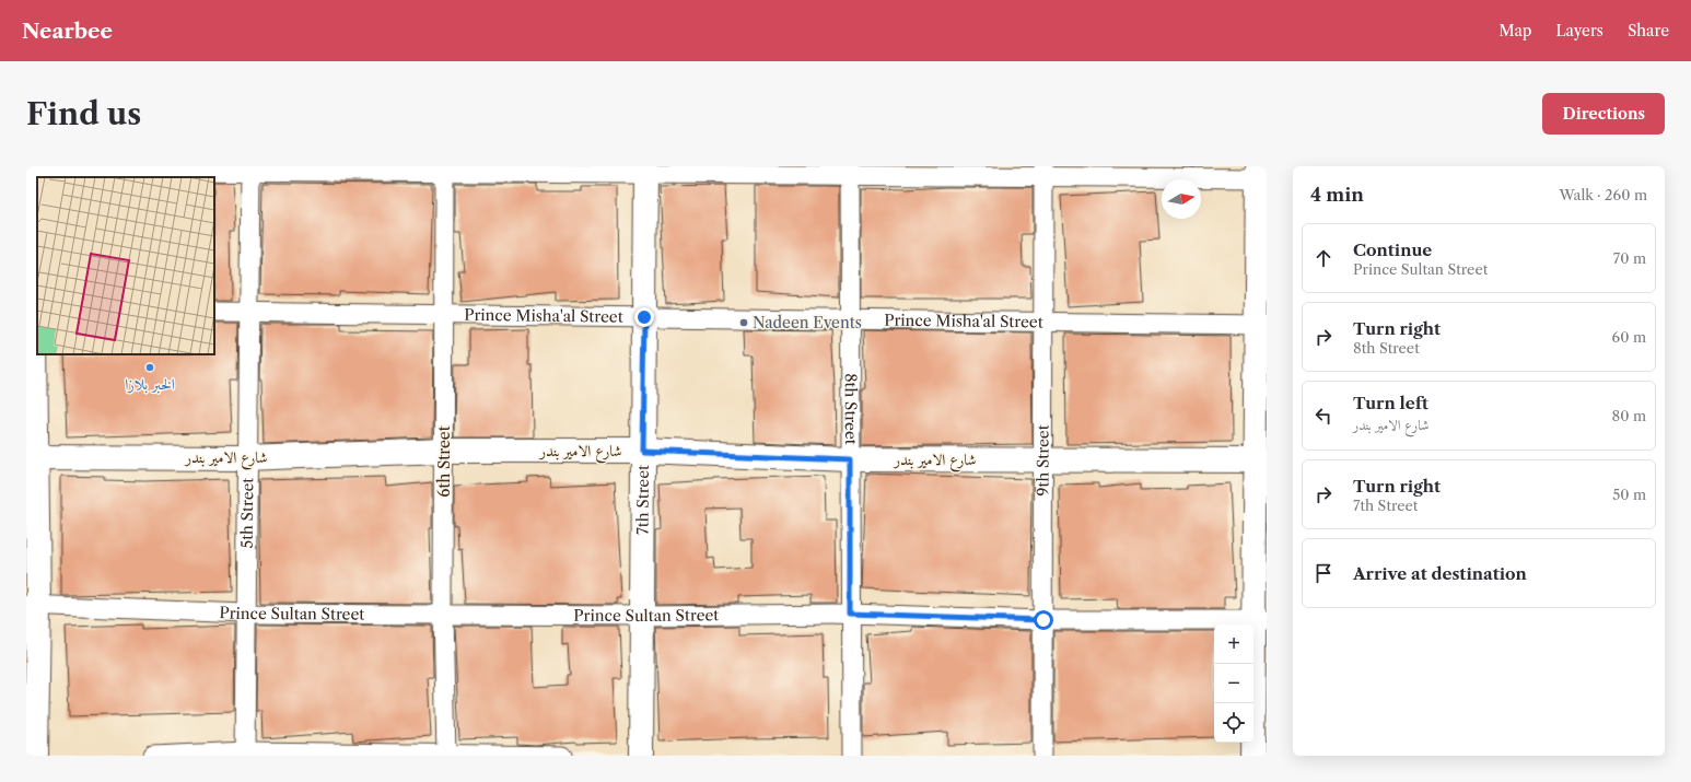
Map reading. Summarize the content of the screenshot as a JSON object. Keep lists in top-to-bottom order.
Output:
{
  "streets": {
    "street": [
      "Prince Misha'al Street",
      "8th Street",
      "شارع الامير بندر",
      "6th Street",
      "9th Street",
      "7th Street",
      "5th Street",
      "Prince Sultan Street"
    ]
  },
  "crossings": [
    ["Prince Misha'al Street", "8th Street"],
    ["Prince Misha'al Street", "6th Street"],
    ["Prince Misha'al Street", "9th Street"],
    ["Prince Misha'al Street", "7th Street"],
    ["Prince Misha'al Street", "5th Street"],
    ["8th Street", "شارع الامير بندر"],
    ["8th Street", "Prince Sultan Street"],
    ["شارع الامير بندر", "6th Street"],
    ["شارع الامير بندر", "9th Street"],
    ["شارع الامير بندر", "7th Street"],
    ["شارع الامير بندر", "5th Street"],
    ["6th Street", "Prince Sultan Street"],
    ["9th Street", "Prince Sultan Street"],
    ["7th Street", "Prince Sultan Street"],
    ["5th Street", "Prince Sultan Street"]
  ],
  "places": ["Nadeen Events", "الخبر بلازا"],
  "north": "right",
  "page": {
    "header": "Nearbee",
    "nav": ["Map", "Layers", "Share"],
    "buttons": "Directions",
    "title": "Find us",
    "heading": ["4 min", "Walk · 260 m"],
    "list": [
      ["Continue", "Prince Sultan Street", "70 m"],
      ["Turn right", "8th Street", "60 m"],
      ["Turn left", "شارع الامير بندر", "80 m"],
      ["Turn right", "7th Street", "50 m"],
      "Arrive at destination"
    ],
    "map_buttons": ["+", "−"]
  }
}
